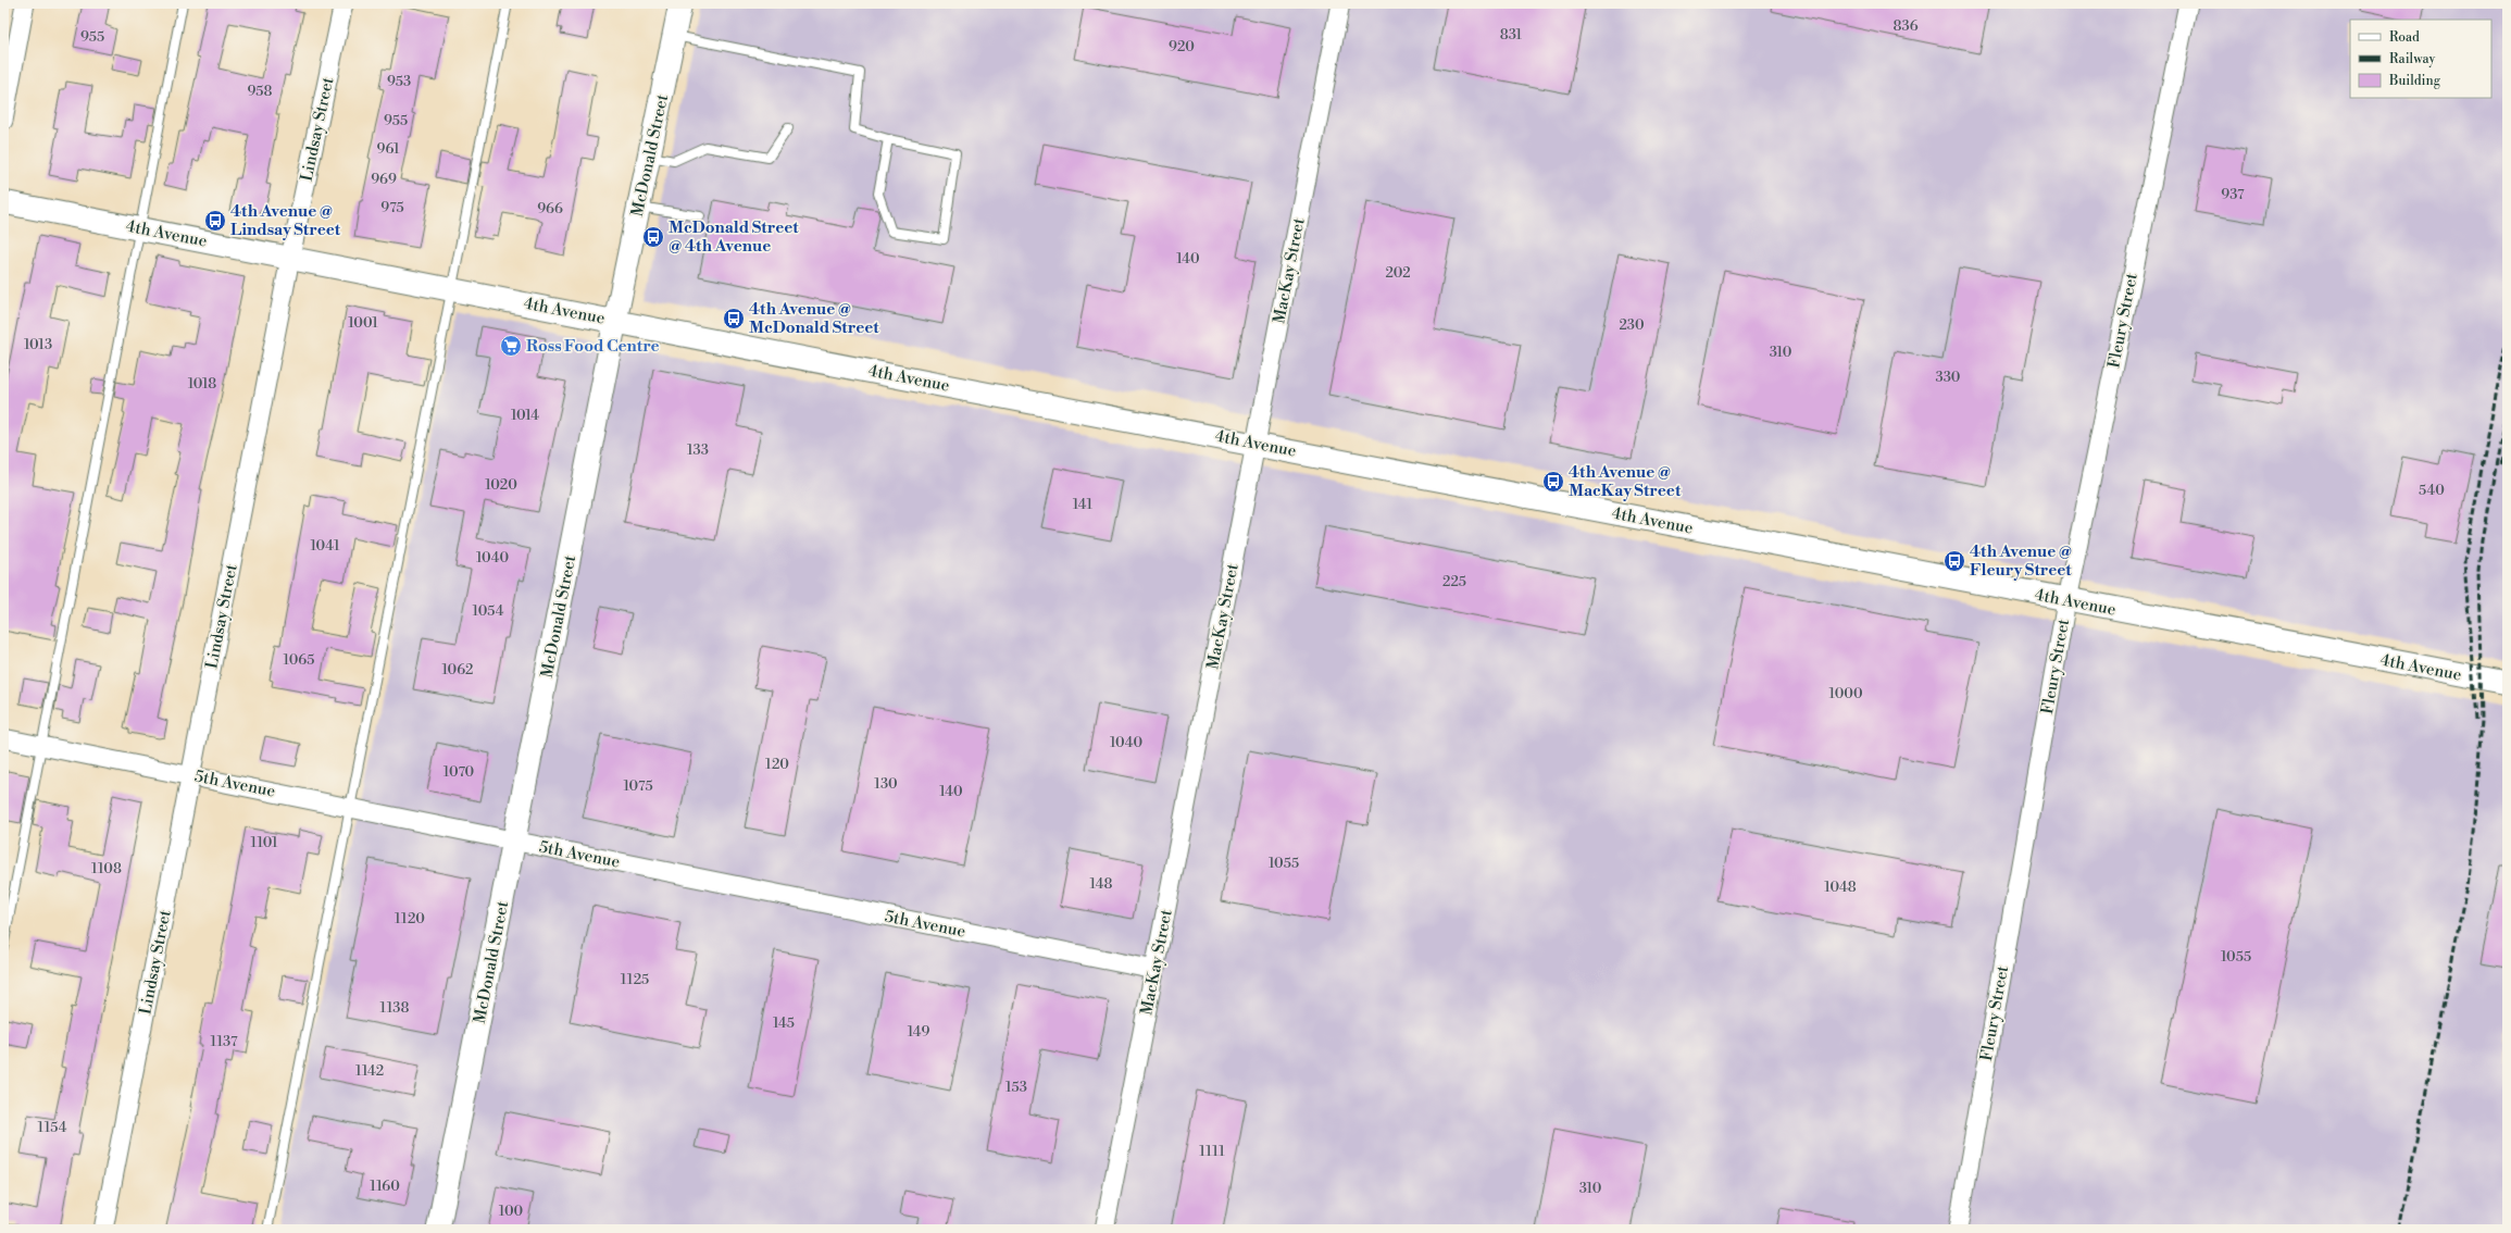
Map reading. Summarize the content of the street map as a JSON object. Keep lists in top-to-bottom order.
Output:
{
  "streets": {
    "street": [
      "Lindsay Street",
      "McDonald Street",
      "4th Avenue",
      "MacKay Street",
      "Fleury Street",
      "5th Avenue"
    ]
  },
  "crossings": [
    ["Lindsay Street", "4th Avenue"],
    ["Lindsay Street", "5th Avenue"],
    ["McDonald Street", "4th Avenue"],
    ["McDonald Street", "5th Avenue"],
    ["4th Avenue", "MacKay Street"],
    ["4th Avenue", "Fleury Street"],
    ["MacKay Street", "5th Avenue"]
  ],
  "places": {
    "bus stop": [
      "4th Avenue @ Lindsay Street",
      "McDonald Street @ 4th Avenue",
      "4th Avenue @ McDonald Street",
      "4th Avenue @ MacKay Street",
      "4th Avenue @ Fleury Street"
    ],
    "supermarket": ["Ross Food Centre"]
  },
  "house_numbers": [
    "836",
    "831",
    "955",
    "920",
    "953",
    "958",
    "955",
    "961",
    "969",
    "937",
    "975",
    "966",
    "140",
    "202",
    "1001",
    "230",
    "1013",
    "310",
    "330",
    "1018",
    "1014",
    "133",
    "1020",
    "540",
    "141",
    "1041",
    "1040",
    "225",
    "1054",
    "1065",
    "1062",
    "1000",
    "1040",
    "120",
    "1070",
    "130",
    "1075",
    "140",
    "1101",
    "1055",
    "1108",
    "148",
    "1048",
    "1120",
    "1055",
    "1125",
    "1138",
    "145",
    "149",
    "1137",
    "1142",
    "153",
    "1154",
    "1111",
    "1160",
    "310",
    "100"
  ],
  "legend": ["Road", "Railway", "Building"]
}
